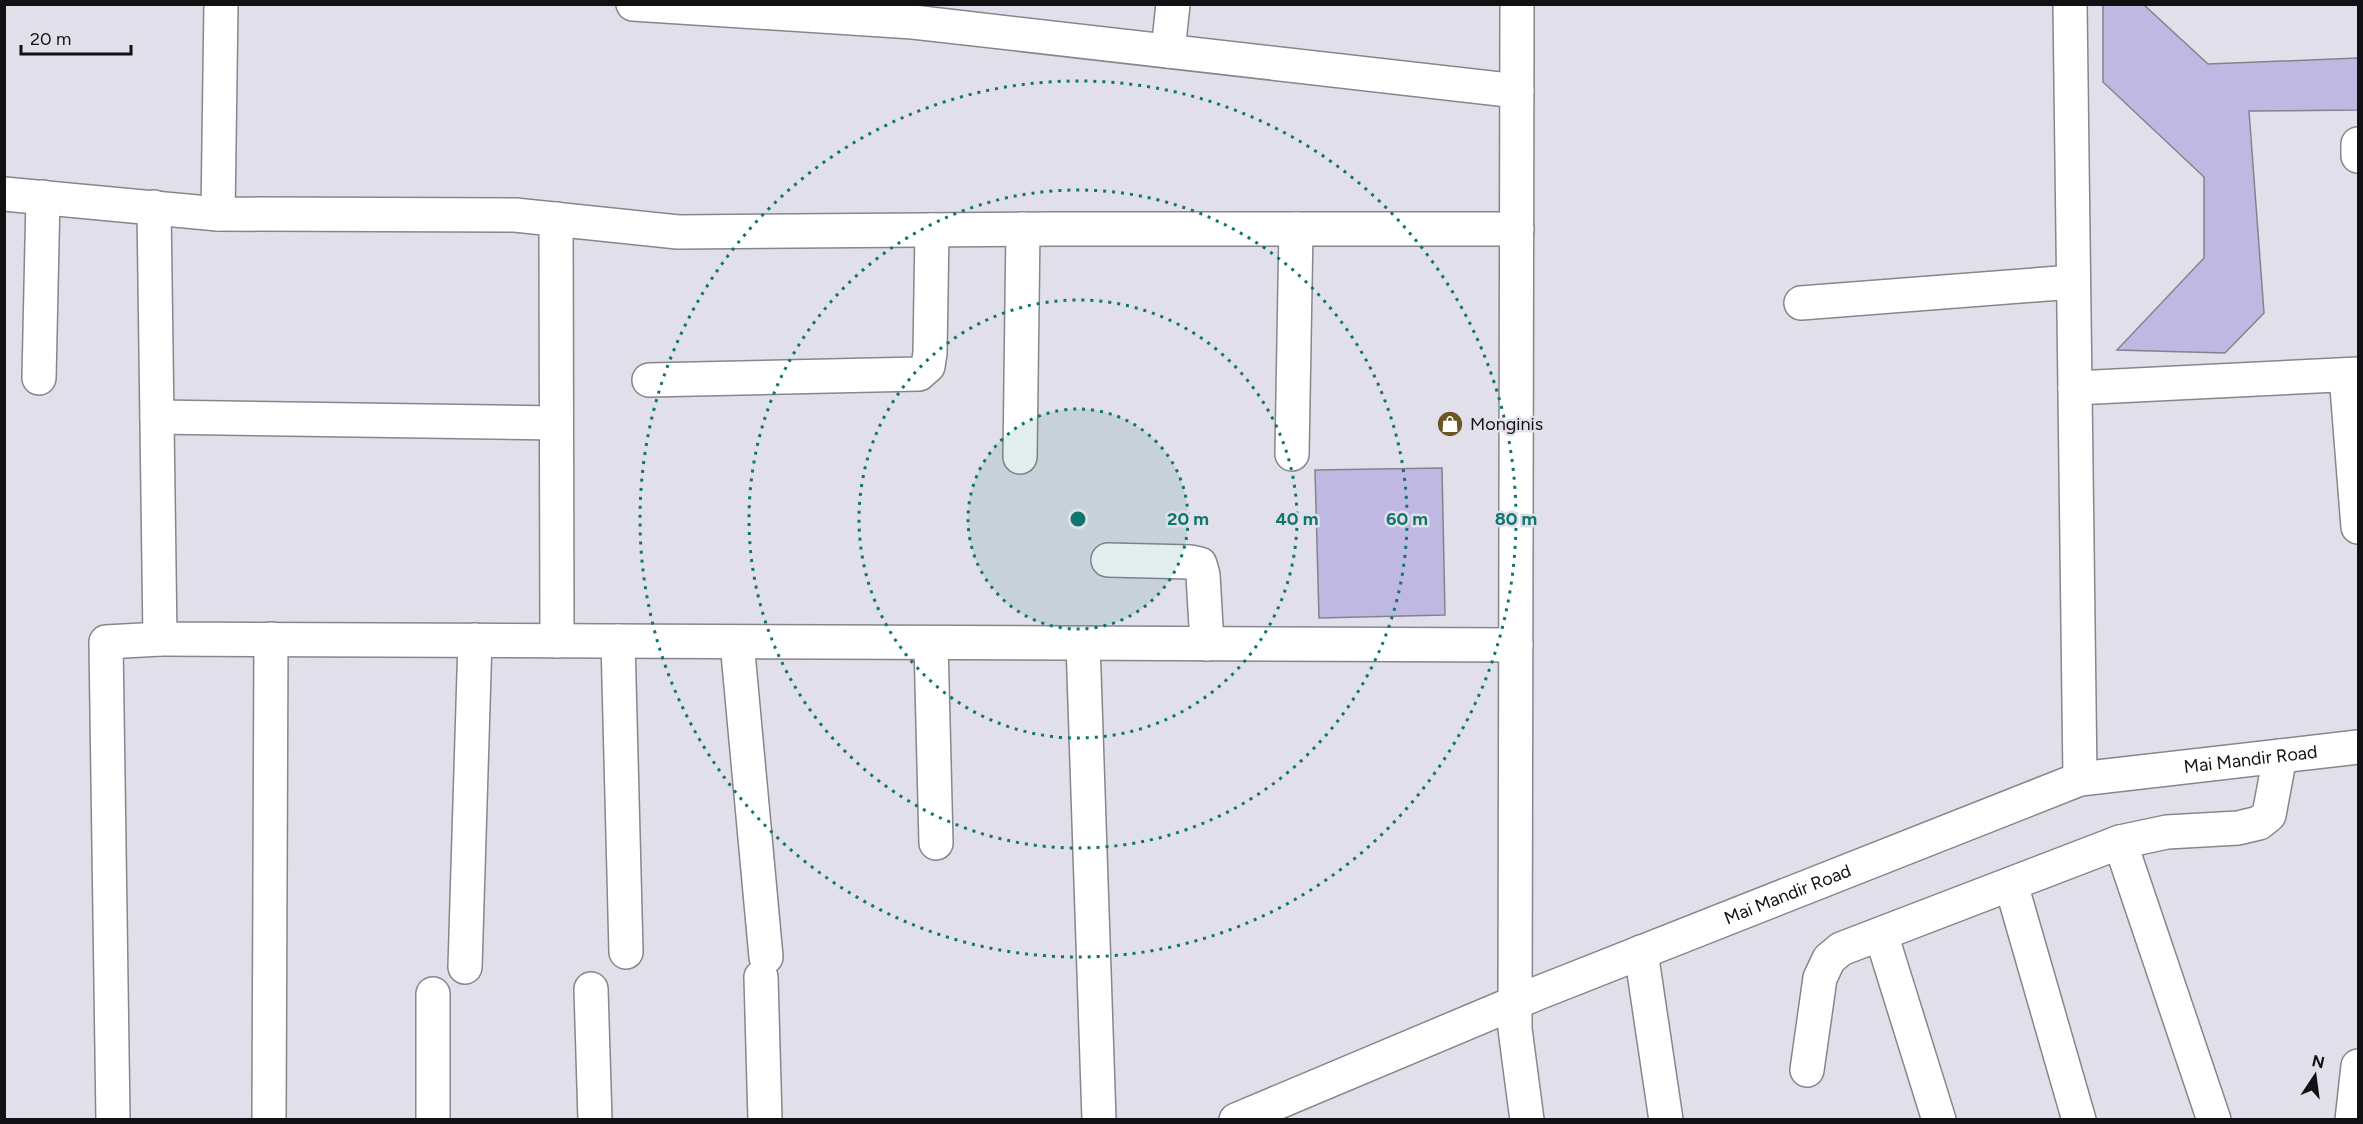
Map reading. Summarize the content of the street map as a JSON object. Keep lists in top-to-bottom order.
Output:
{
  "streets": {
    "street": ["Mai Mandir Road"]
  },
  "places": {
    "shop": ["Monginis"]
  },
  "scale_bar": "20 m",
  "north": "top",
  "rings": [
    "20 m",
    "40 m",
    "60 m",
    "80 m"
  ]
}
